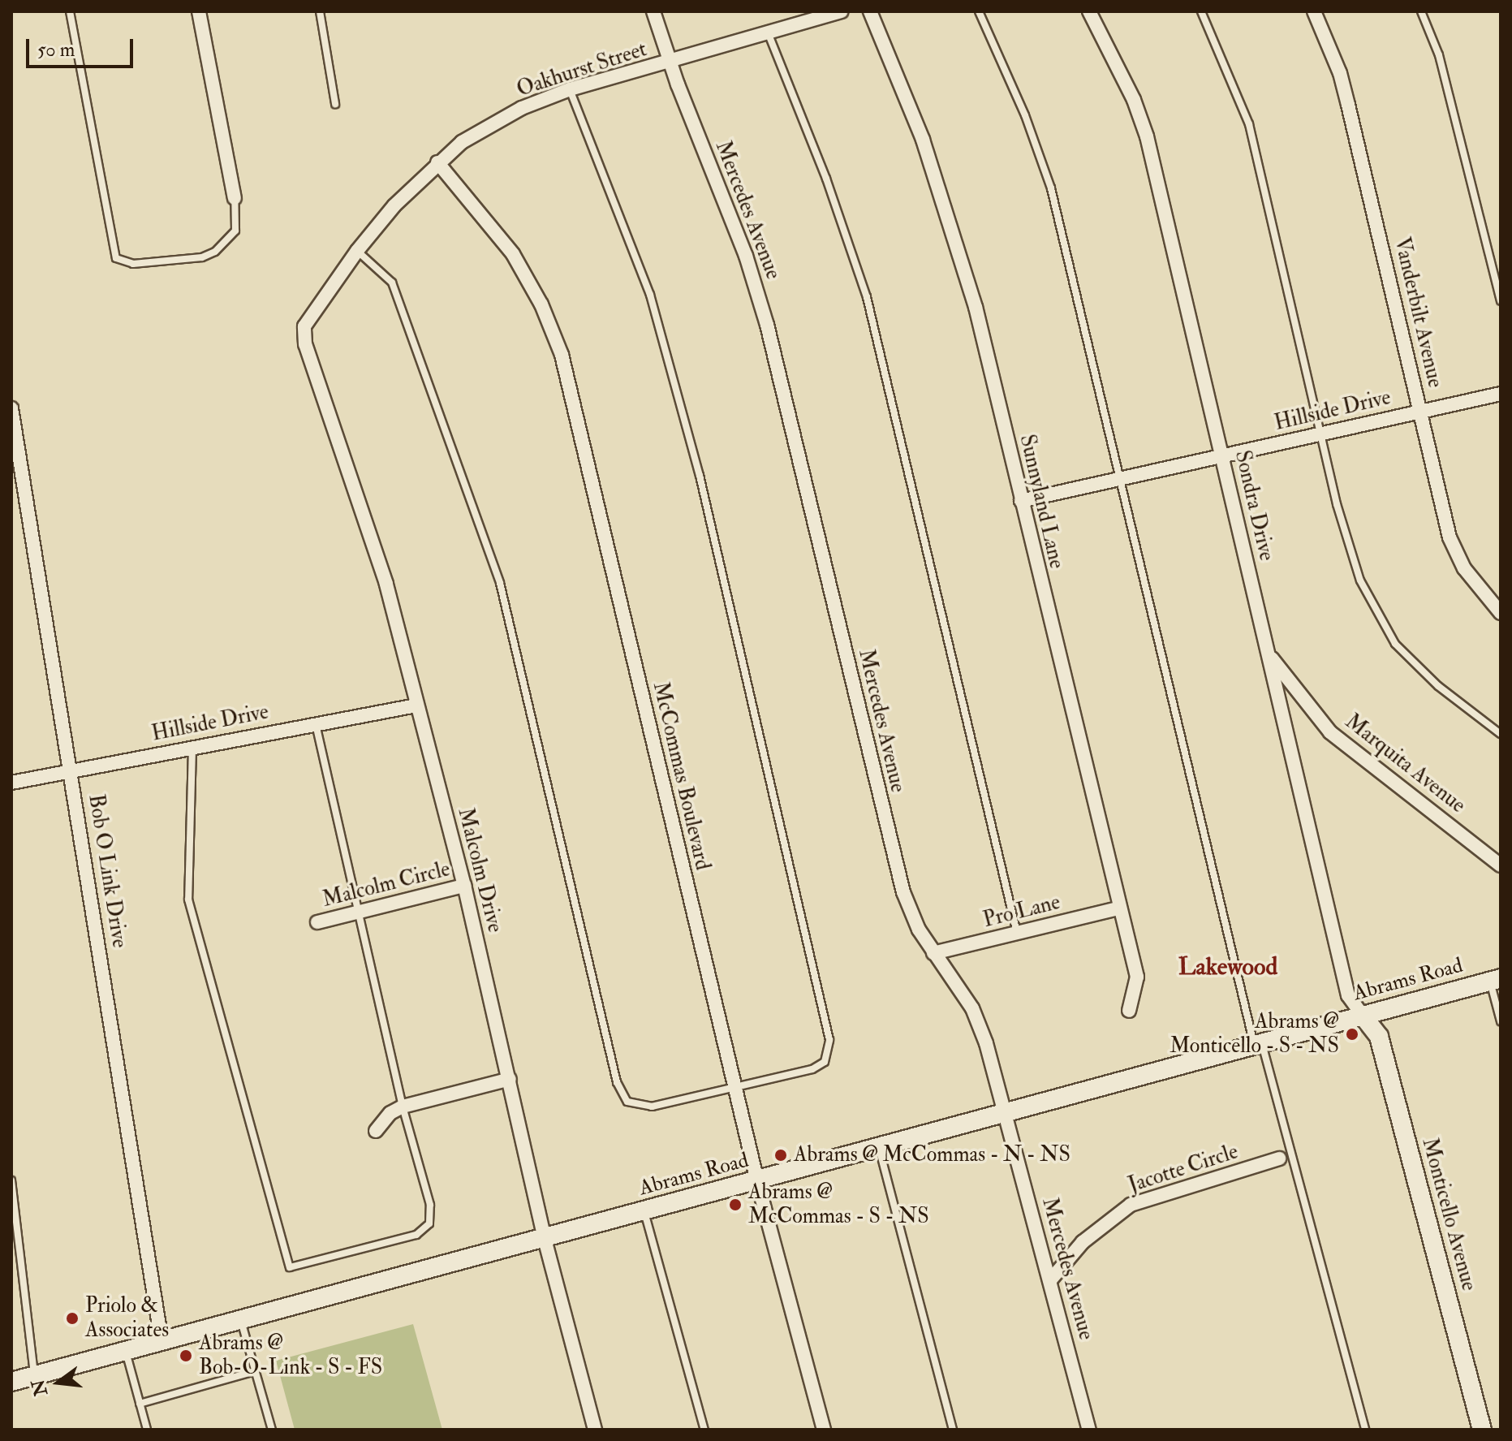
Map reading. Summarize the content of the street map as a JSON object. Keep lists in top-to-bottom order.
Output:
{
  "streets": {
    "main road": ["Abrams Road", "Monticello Avenue"],
    "street": [
      "Oakhurst Street",
      "Mercedes Avenue",
      "Vanderbilt Avenue",
      "Hillside Drive",
      "Sunnyland Lane",
      "Sondra Drive",
      "Marquita Avenue",
      "McCommas Boulevard",
      "Malcolm Drive",
      "Bob O Link Drive",
      "Malcolm Circle",
      "Pro Lane",
      "Jacotte Circle"
    ]
  },
  "crossings": [
    ["Oakhurst Street", "Mercedes Avenue"],
    ["Oakhurst Street", "McCommas Boulevard"],
    ["Oakhurst Street", "Malcolm Drive"],
    ["Mercedes Avenue", "Pro Lane"],
    ["Mercedes Avenue", "Abrams Road"],
    ["Mercedes Avenue", "Jacotte Circle"],
    ["Vanderbilt Avenue", "Hillside Drive"],
    ["Hillside Drive", "Sunnyland Lane"],
    ["Hillside Drive", "Sondra Drive"],
    ["Hillside Drive", "Malcolm Drive"],
    ["Hillside Drive", "Bob O Link Drive"],
    ["Sunnyland Lane", "Pro Lane"],
    ["Sondra Drive", "Marquita Avenue"],
    ["Sondra Drive", "Abrams Road"],
    ["Sondra Drive", "Monticello Avenue"],
    ["McCommas Boulevard", "Abrams Road"],
    ["Malcolm Drive", "Malcolm Circle"],
    ["Malcolm Drive", "Abrams Road"],
    ["Bob O Link Drive", "Abrams Road"],
    ["Abrams Road", "Monticello Avenue"]
  ],
  "districts": ["Lakewood"],
  "places": [
    "Abrams @ Monticello - S - NS",
    "Abrams @ McCommas - N - NS",
    "Abrams @ McCommas - S - NS",
    "Priolo & Associates",
    "Abrams @ Bob-O-Link - S - FS"
  ],
  "scale_bar": "50 m",
  "north": "left"
}
